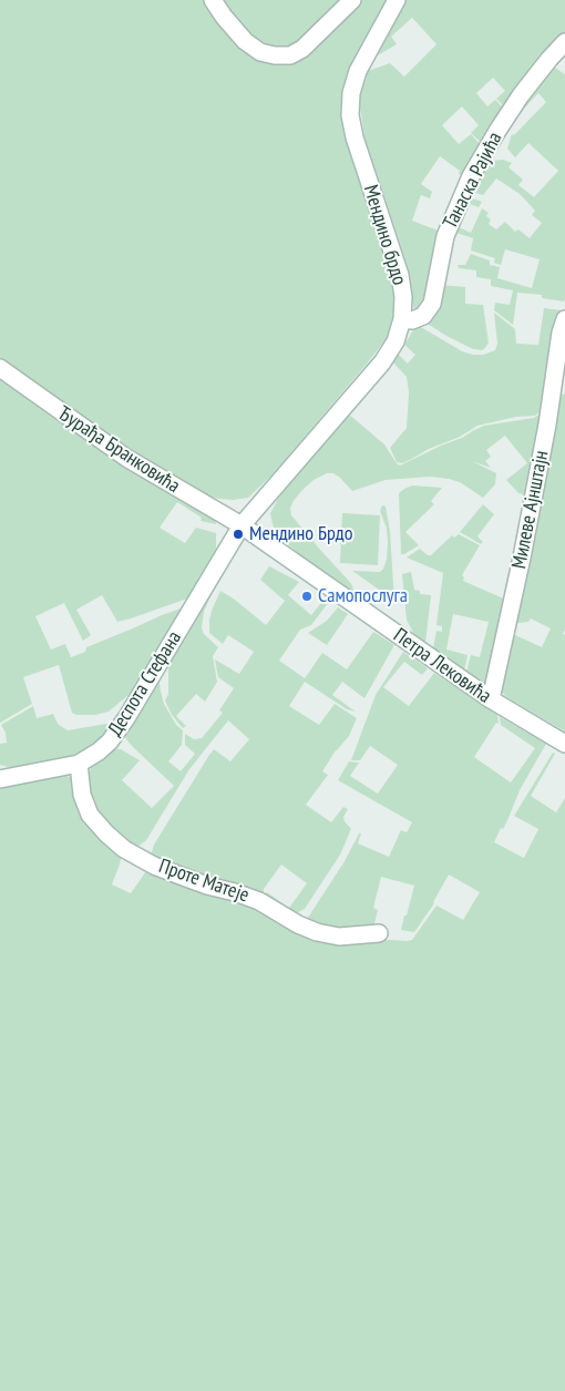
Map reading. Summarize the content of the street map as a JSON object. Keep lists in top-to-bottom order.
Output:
{
  "streets": {
    "street": [
      "Танаска Рајића",
      "Мендино брдо",
      "Ђурађа Бранковића",
      "Милеве Ајнштајн",
      "Петра Лековића",
      "Деспота Стефана",
      "Проте Матеје"
    ]
  },
  "crossings": [
    ["Танаска Рајића", "Мендино брдо"],
    ["Мендино брдо", "Ђурађа Бранковића"],
    ["Мендино брдо", "Петра Лековића"],
    ["Мендино брдо", "Деспота Стефана"],
    ["Ђурађа Бранковића", "Петра Лековића"],
    ["Ђурађа Бранковића", "Деспота Стефана"],
    ["Милеве Ајнштајн", "Петра Лековића"],
    ["Петра Лековића", "Деспота Стефана"],
    ["Деспота Стефана", "Проте Матеје"]
  ],
  "places": ["Мендино Брдо", "Самопослуга"]
}
